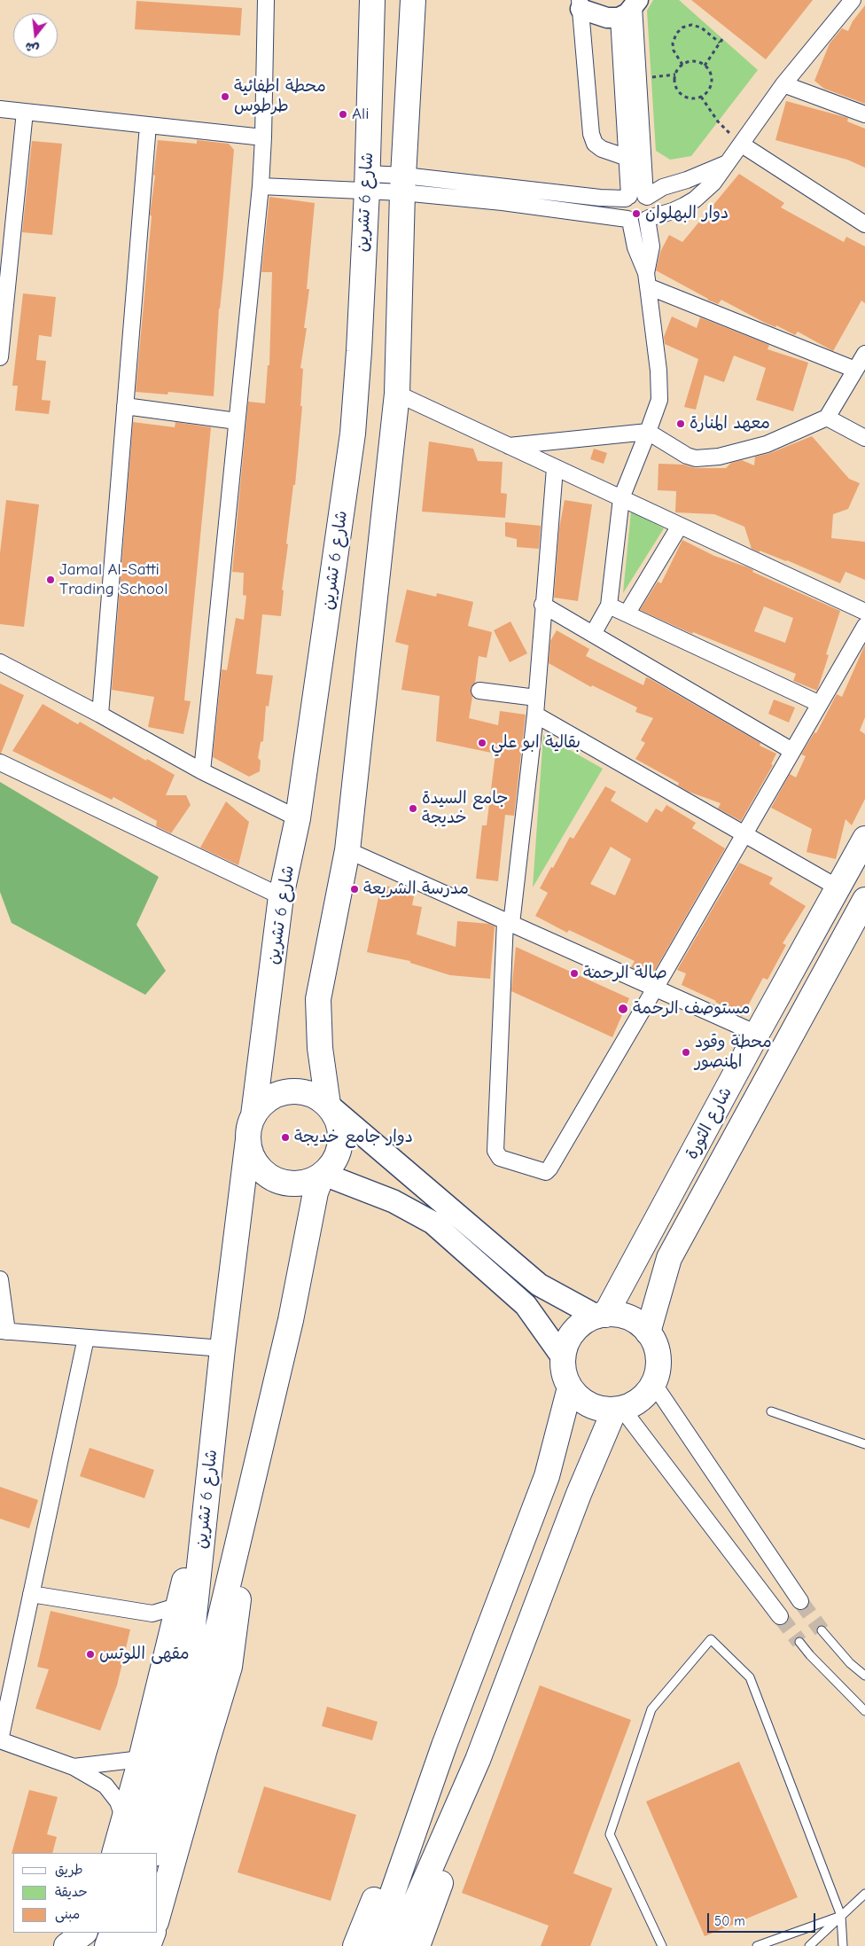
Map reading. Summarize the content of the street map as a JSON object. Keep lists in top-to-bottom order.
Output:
{
  "streets": {
    "main road": ["شارع 6 تشرين", "شارع الثورة"]
  },
  "places": [
    "محطة اطفائية طرطوس",
    "Ali",
    "دوار البهلوان",
    "معهد المنارة",
    "Jamal Al-Satti Trading School",
    "بقالية ابو علي",
    "جامع السيدة خديجة",
    "مدرسة الشريعة",
    "صالة الرحمة",
    "مستوصف الرحمة",
    "محطة وقود المنصور",
    "دوار جامع خديجة",
    "مقهى اللوتس"
  ],
  "legend": ["طريق", "حديقة", "مبنى"],
  "scale_bar": "50 m",
  "north": "bottom"
}
